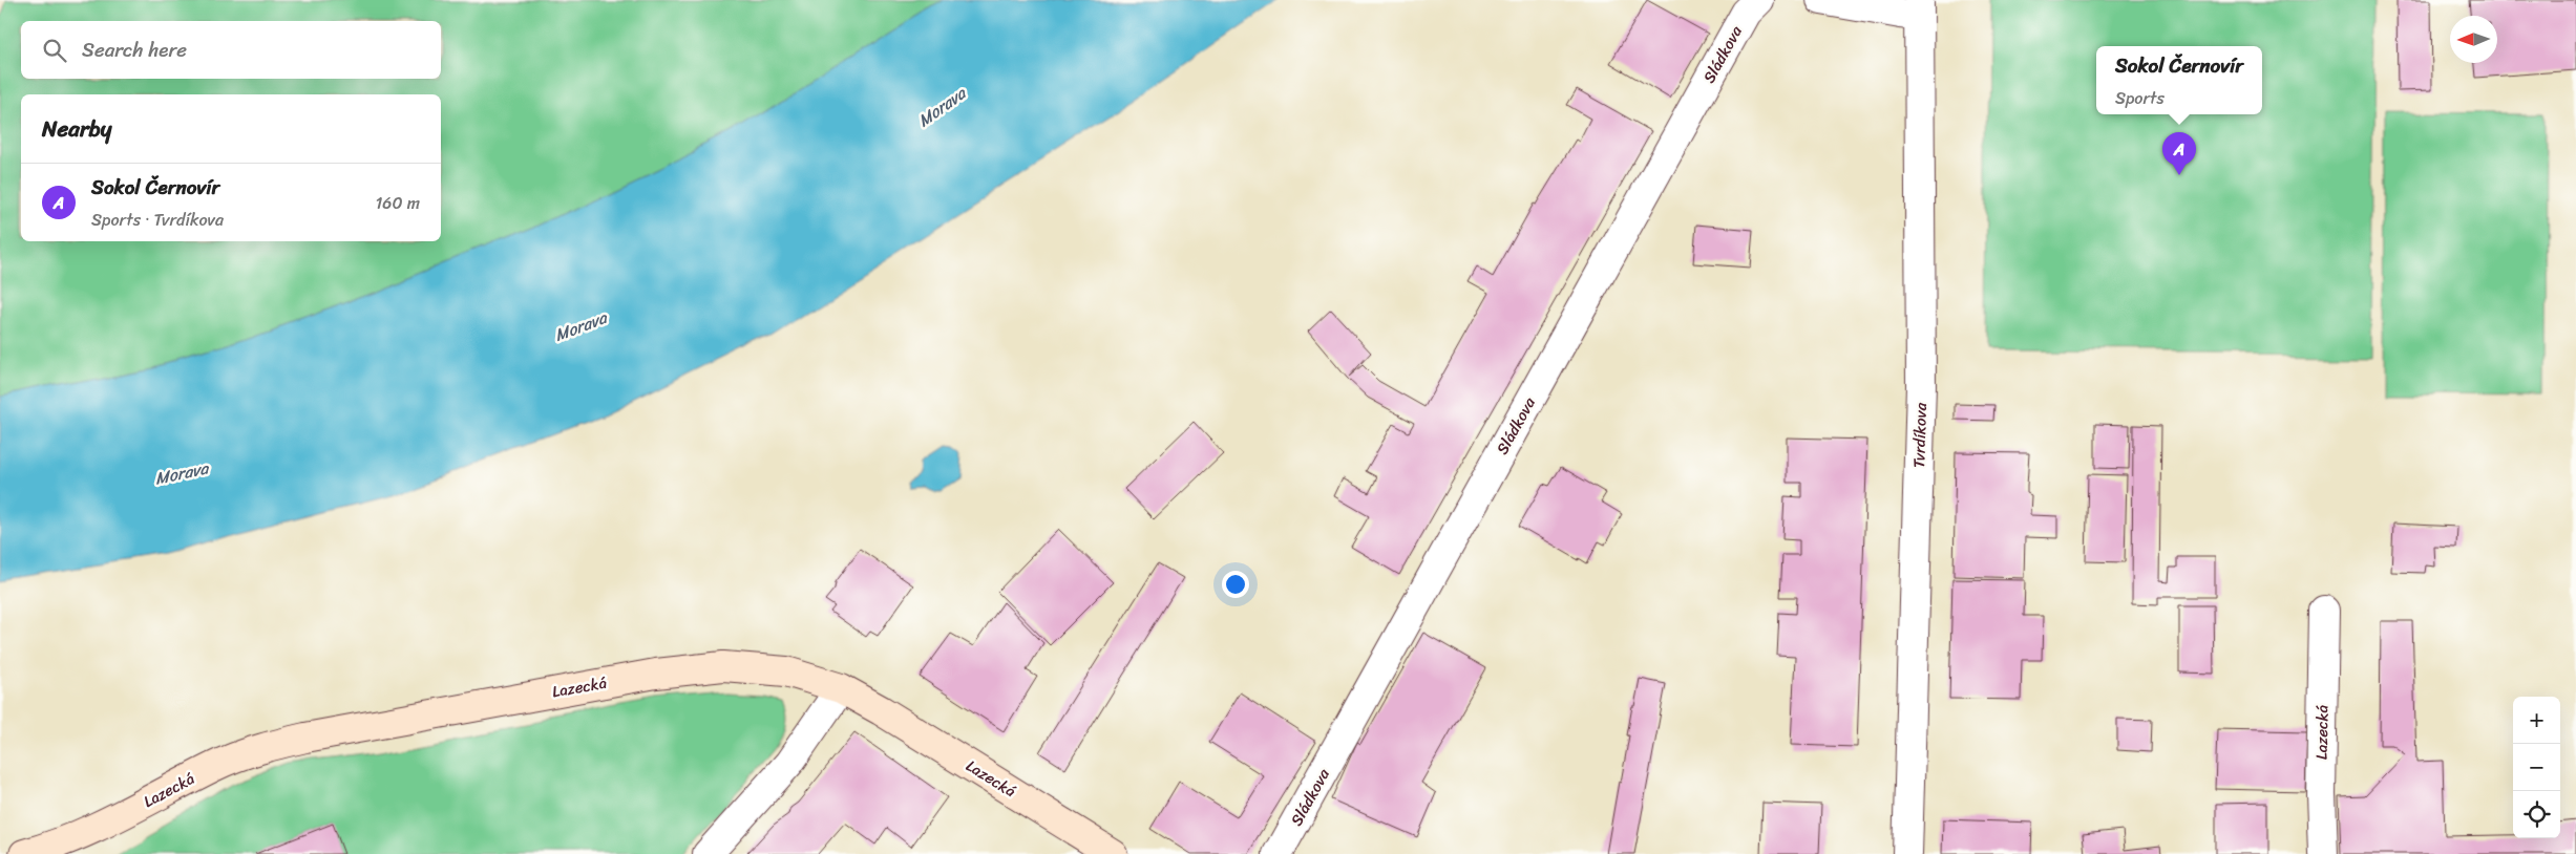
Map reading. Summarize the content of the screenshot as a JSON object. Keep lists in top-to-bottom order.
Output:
{
  "streets": {
    "main road": ["Lazecká"],
    "street": ["Sládkova", "Tvrdíkova"]
  },
  "water": ["Morava"],
  "north": "left",
  "page": {
    "search": "Search here",
    "popup": ["Sokol Černovír", "Sports"],
    "heading": "Nearby",
    "pins": "A",
    "list": [
      {
        "mark": "A",
        "name": "Sokol Černovír",
        "note": "Sports · Tvrdíkova",
        "value": "160 m"
      }
    ],
    "map_buttons": ["+", "−"]
  }
}
